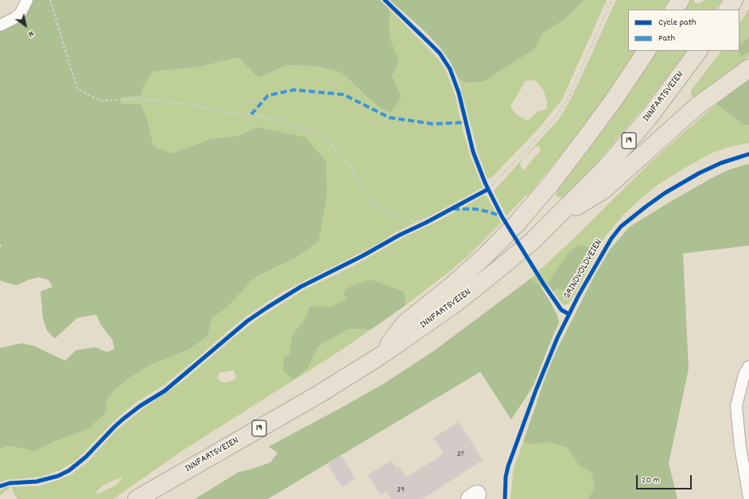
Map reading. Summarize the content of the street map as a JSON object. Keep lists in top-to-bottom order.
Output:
{
  "streets": {
    "highway": ["INNFARTSVEIEN", "19"],
    "cycle path": ["GRINDVOLDVEIEN"]
  },
  "house_numbers": ["37", "39"],
  "legend": ["Cycle path", "Path"],
  "scale_bar": "20 m",
  "north": "bottom right"
}
